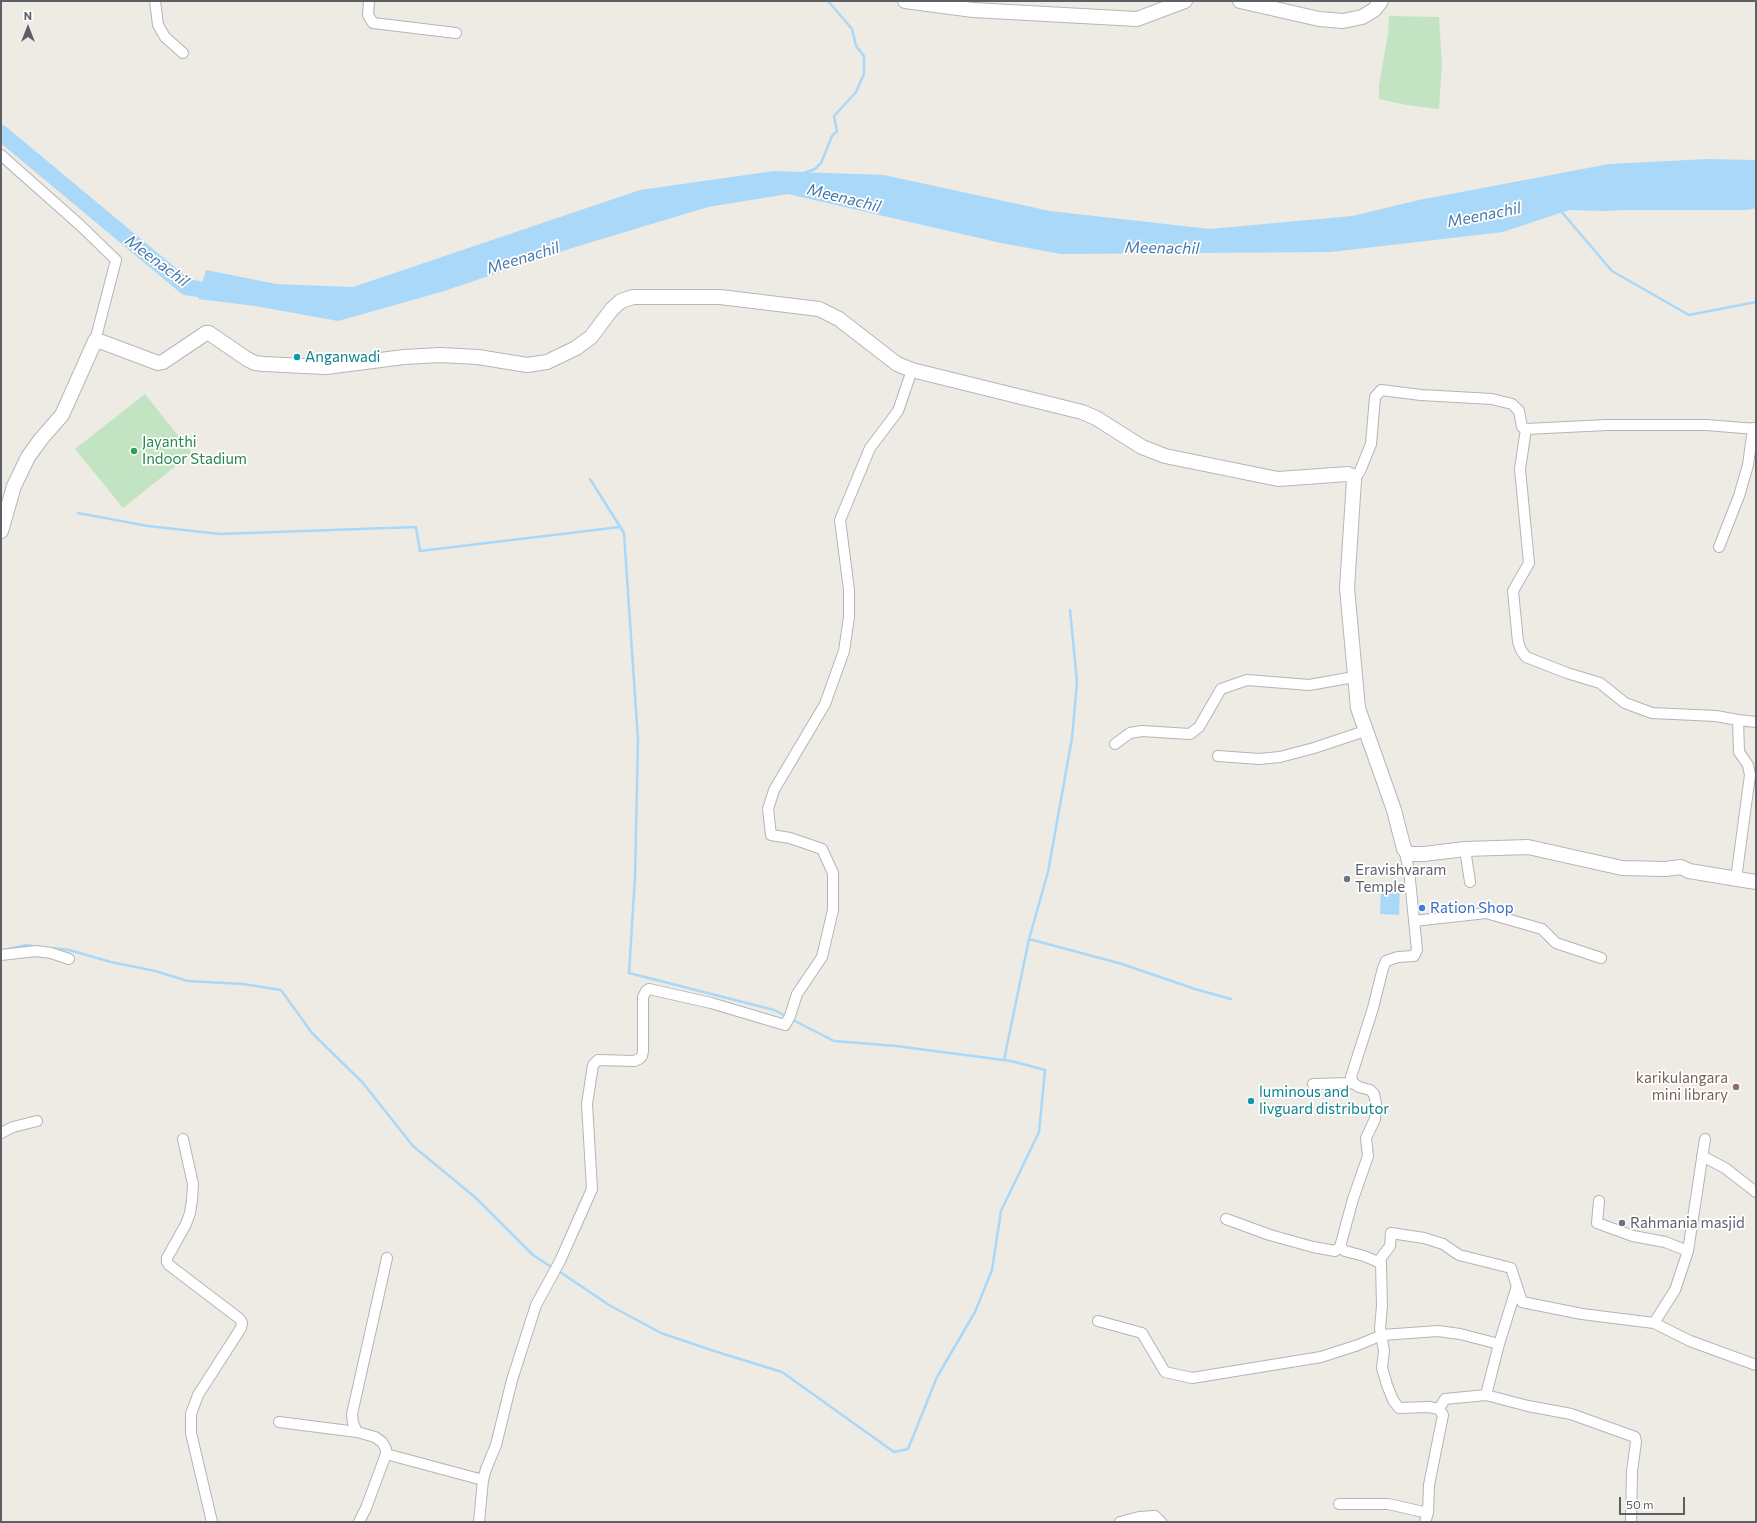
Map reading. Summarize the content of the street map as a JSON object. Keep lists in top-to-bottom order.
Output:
{
  "water": ["Meenachil"],
  "places": [
    "Anganwadi",
    "Jayanthi Indoor Stadium",
    "Eravishvaram Temple",
    "Ration Shop",
    "karikulangara mini library",
    "luminous and livguard distributor",
    "Rahmania masjid"
  ],
  "scale_bar": "50 m",
  "north": "top"
}
